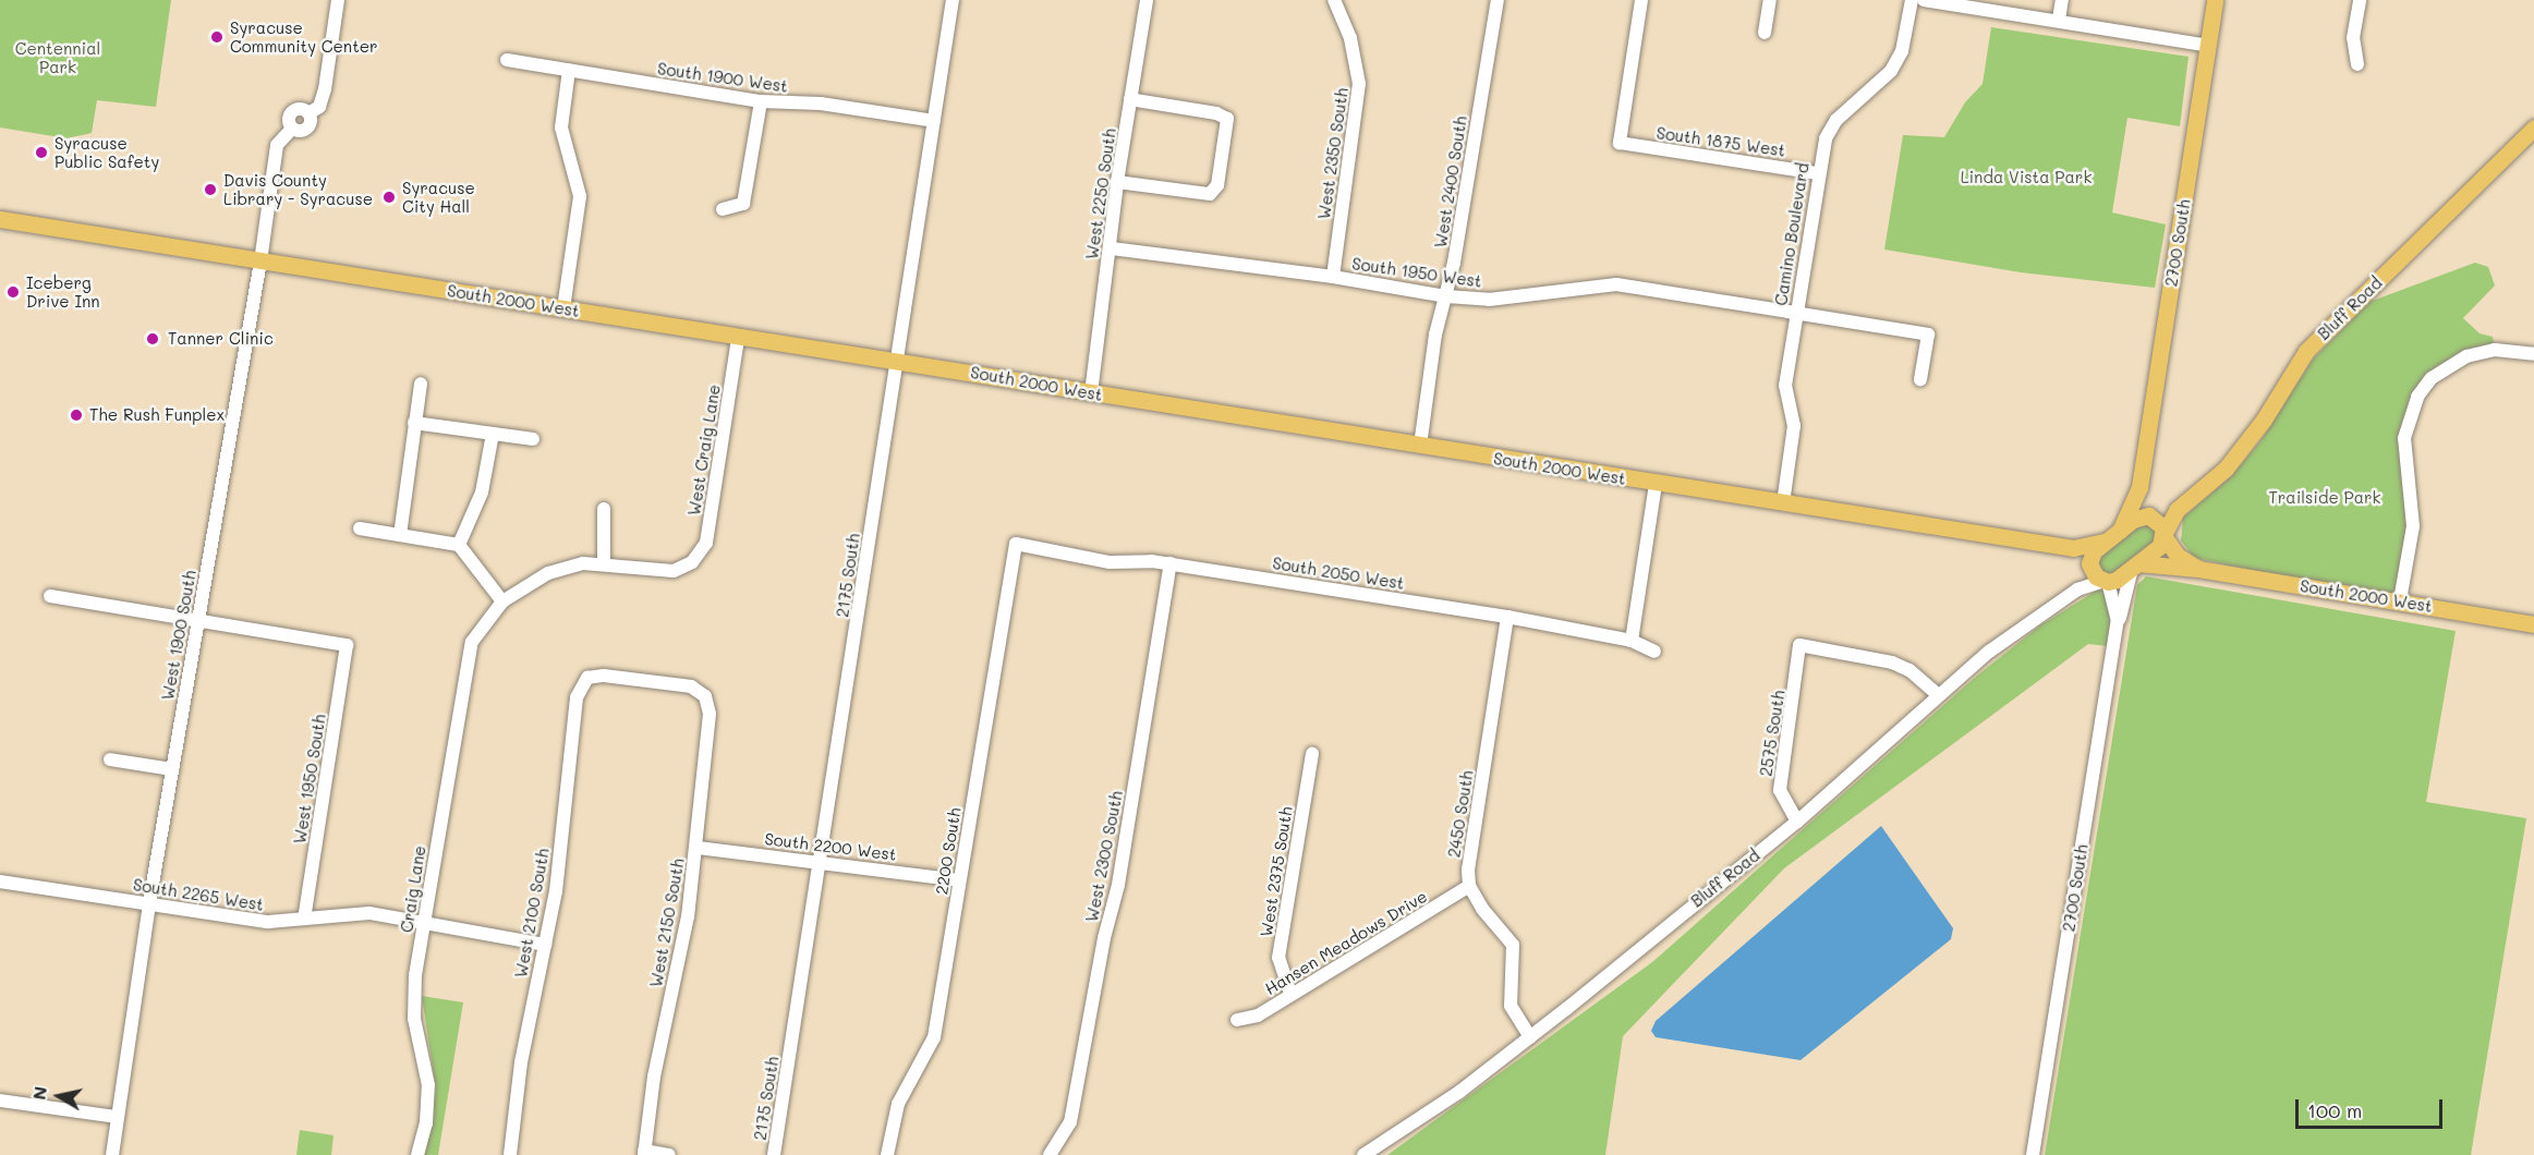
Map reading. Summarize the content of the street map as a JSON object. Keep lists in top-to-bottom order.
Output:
{
  "streets": {
    "main road": ["2700 South", "South 2000 West", "Bluff Road"],
    "street": [
      "South 1900 West",
      "South 1875 West",
      "West 2350 South",
      "West 2400 South",
      "West 2250 South",
      "Camino Boulevard",
      "South 1950 West",
      "West Craig Lane",
      "South 2050 West",
      "2175 South",
      "West 1900 South",
      "2575 South",
      "West 1950 South",
      "2450 South",
      "South 2200 West",
      "2200 South",
      "West 2300 South",
      "West 2375 South",
      "Craig Lane",
      "South 2265 West",
      "West 2100 South",
      "West 2150 South",
      "Hansen Meadows Drive"
    ]
  },
  "crossings": [
    ["South 1900 West", "2175 South"],
    ["South 1875 West", "Camino Boulevard"],
    ["West 2350 South", "South 1950 West"],
    ["West 2400 South", "South 1950 West"],
    ["West 2400 South", "South 2000 West"],
    ["West 2250 South", "South 1950 West"],
    ["West 2250 South", "South 2000 West"],
    ["Camino Boulevard", "South 1950 West"],
    ["Camino Boulevard", "South 2000 West"],
    ["2700 South", "South 2000 West"],
    ["2700 South", "Bluff Road"],
    ["South 2000 West", "Bluff Road"],
    ["South 2000 West", "West Craig Lane"],
    ["South 2000 West", "2175 South"],
    ["South 2000 West", "West 1900 South"],
    ["Bluff Road", "2575 South"],
    ["West Craig Lane", "Craig Lane"],
    ["South 2050 West", "2450 South"],
    ["South 2050 West", "2200 South"],
    ["South 2050 West", "West 2300 South"],
    ["2175 South", "South 2200 West"],
    ["West 1900 South", "West 1950 South"],
    ["West 1900 South", "South 2265 West"],
    ["West 1950 South", "South 2265 West"],
    ["2450 South", "Hansen Meadows Drive"],
    ["South 2200 West", "2200 South"],
    ["South 2200 West", "West 2150 South"],
    ["West 2375 South", "Hansen Meadows Drive"],
    ["Craig Lane", "South 2265 West"],
    ["South 2265 West", "West 2100 South"],
    ["West 2100 South", "West 2150 South"]
  ],
  "parks": ["Centennial Park", "Linda Vista Park", "Trailside Park"],
  "places": [
    "Syracuse Community Center",
    "Syracuse Public Safety",
    "Davis County Library - Syracuse",
    "Syracuse City Hall",
    "Iceberg Drive Inn",
    "Tanner Clinic",
    "The Rush Funplex"
  ],
  "scale_bar": "100 m",
  "north": "left"
}
